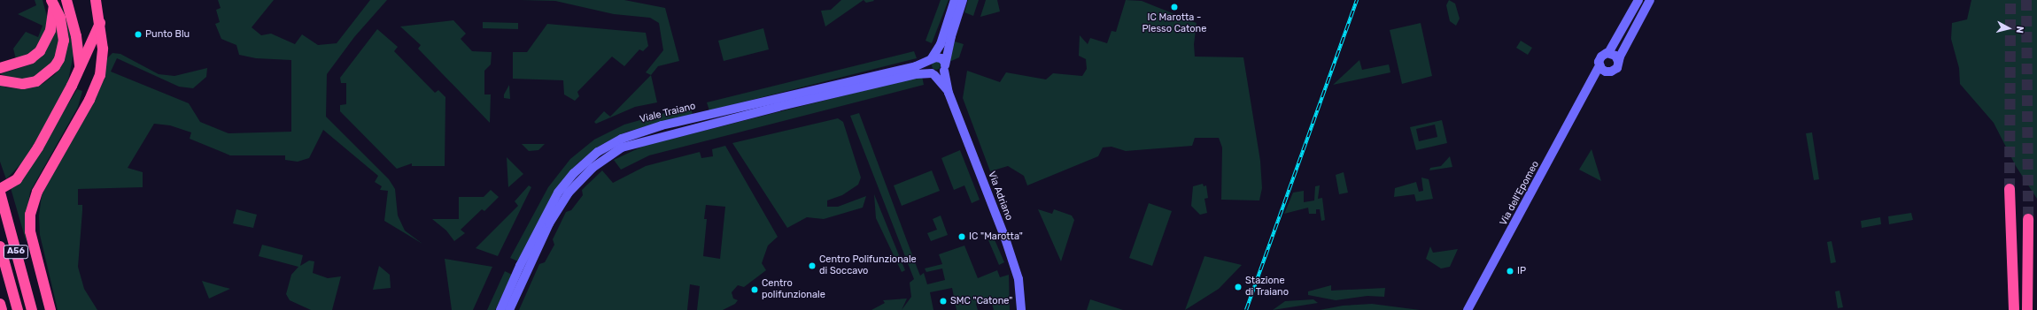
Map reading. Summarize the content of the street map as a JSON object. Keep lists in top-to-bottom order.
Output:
{
  "streets": {
    "highway": ["A56"],
    "main road": ["Viale Traiano", "Via dell'Epomeo", "Via Adriano"]
  },
  "crossings": [
    ["Viale Traiano", "Via Adriano"]
  ],
  "places": [
    "IC Marotta - Plesso Catone",
    "Punto Blu",
    "IC \"Marotta\"",
    "Centro Polifunzionale di Soccavo",
    "IP",
    "Stazione di Traiano",
    "Centro polifunzionale",
    "SMC \"Catone\""
  ],
  "north": "right"
}
